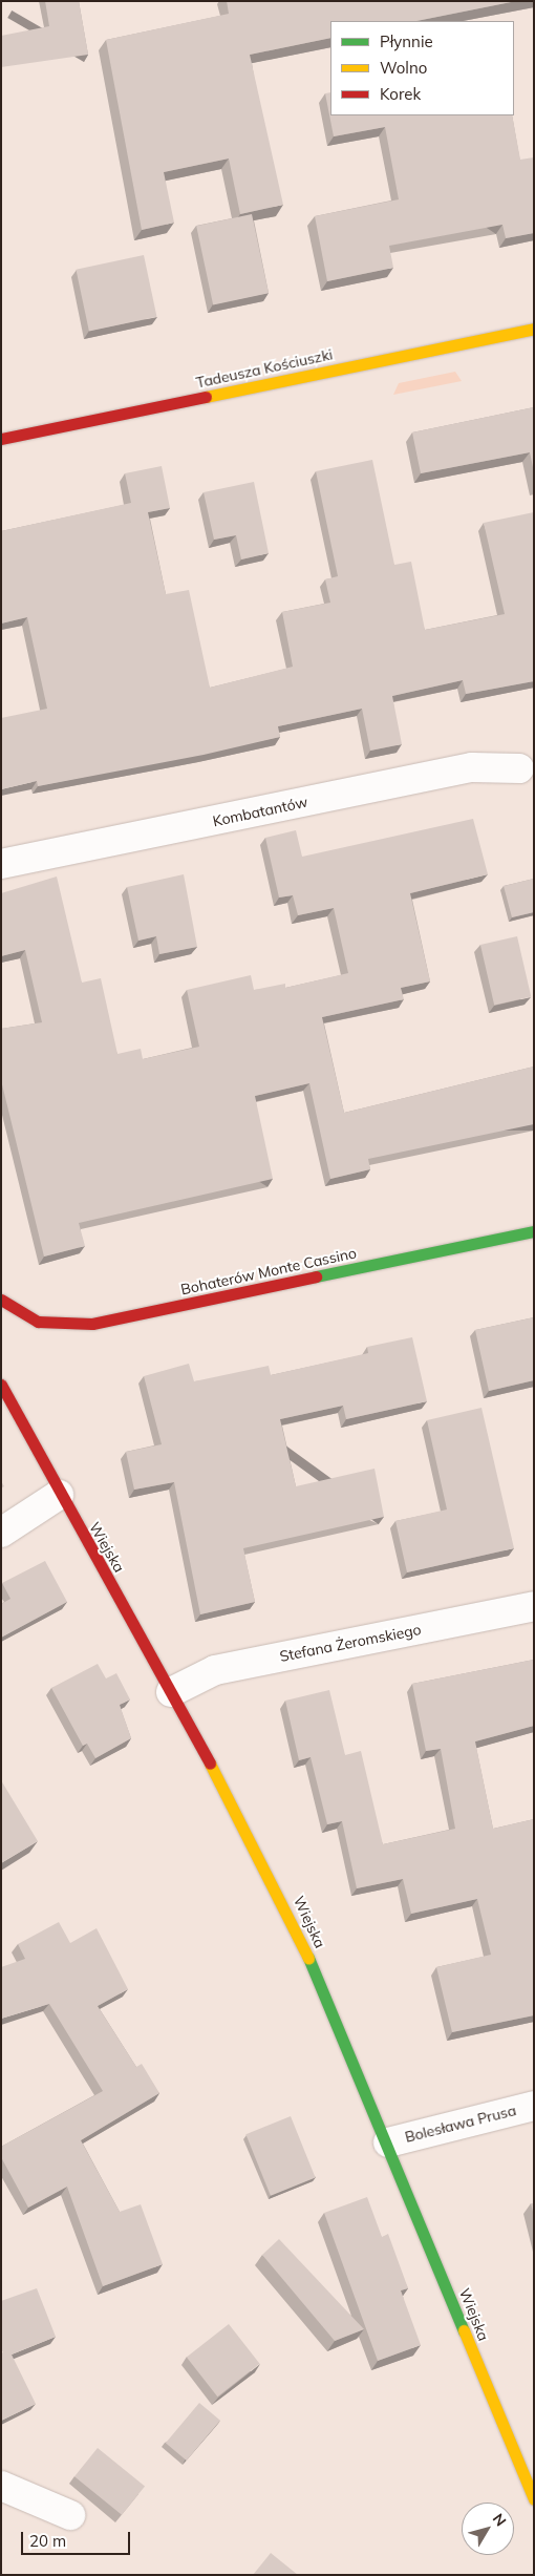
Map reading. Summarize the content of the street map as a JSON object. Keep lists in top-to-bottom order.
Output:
{
  "streets": {
    "street": [
      "Tadeusza Kościuszki",
      "Kombatantów",
      "Bohaterów Monte Cassino",
      "Wiejska",
      "Stefana Żeromskiego",
      "Bolesława Prusa"
    ]
  },
  "crossings": [
    ["Wiejska", "Stefana Żeromskiego"],
    ["Wiejska", "Bolesława Prusa"]
  ],
  "legend": ["Płynnie", "Wolno", "Korek"],
  "scale_bar": "20 m",
  "north": "top right"
}
